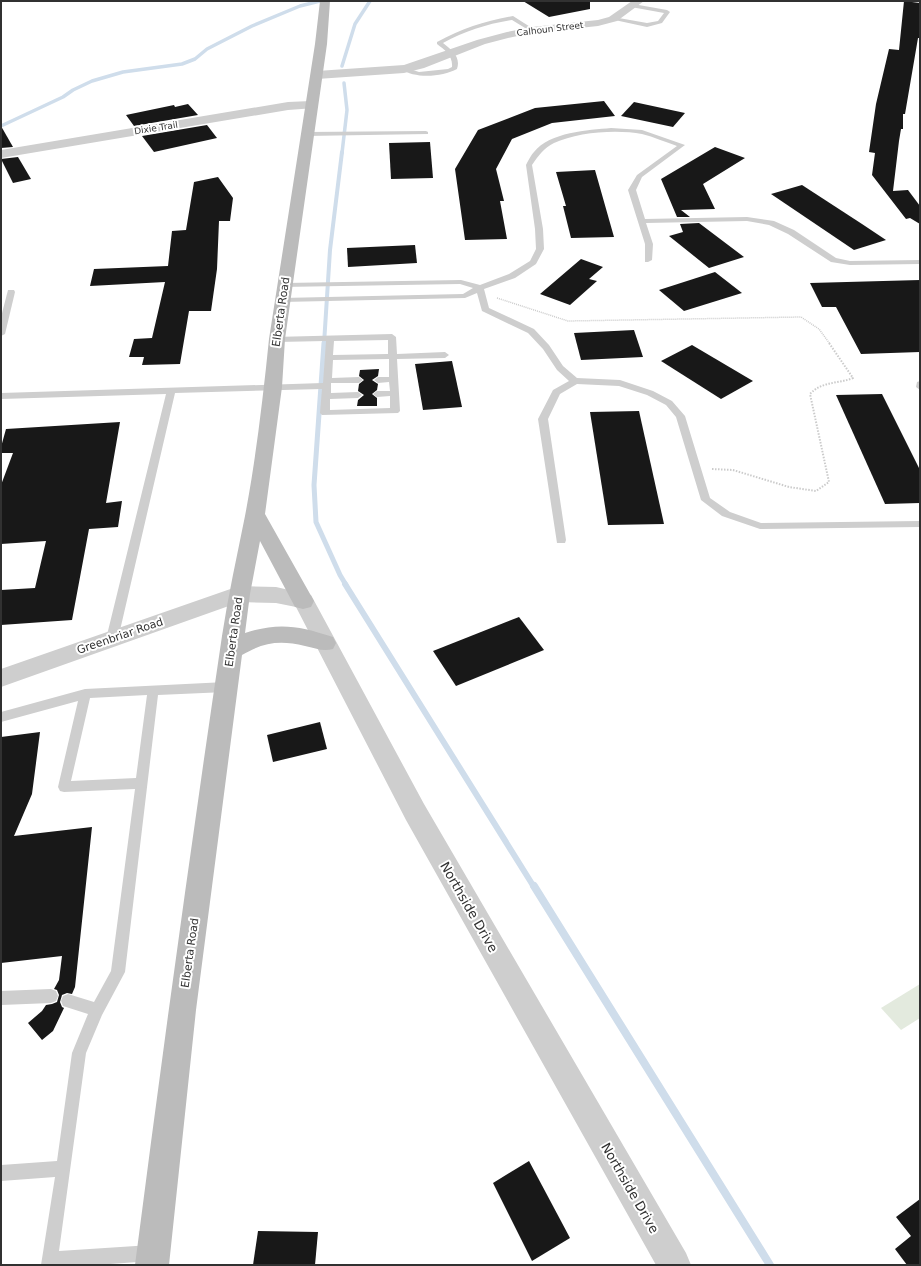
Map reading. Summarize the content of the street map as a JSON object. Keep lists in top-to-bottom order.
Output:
{
  "streets": {
    "street": [
      "Calhoun Street",
      "Dixie Trail",
      "Elberta Road",
      "Greenbriar Road",
      "Northside Drive"
    ]
  },
  "crossings": [
    ["Calhoun Street", "Elberta Road"],
    ["Dixie Trail", "Elberta Road"],
    ["Elberta Road", "Greenbriar Road"]
  ]
}
